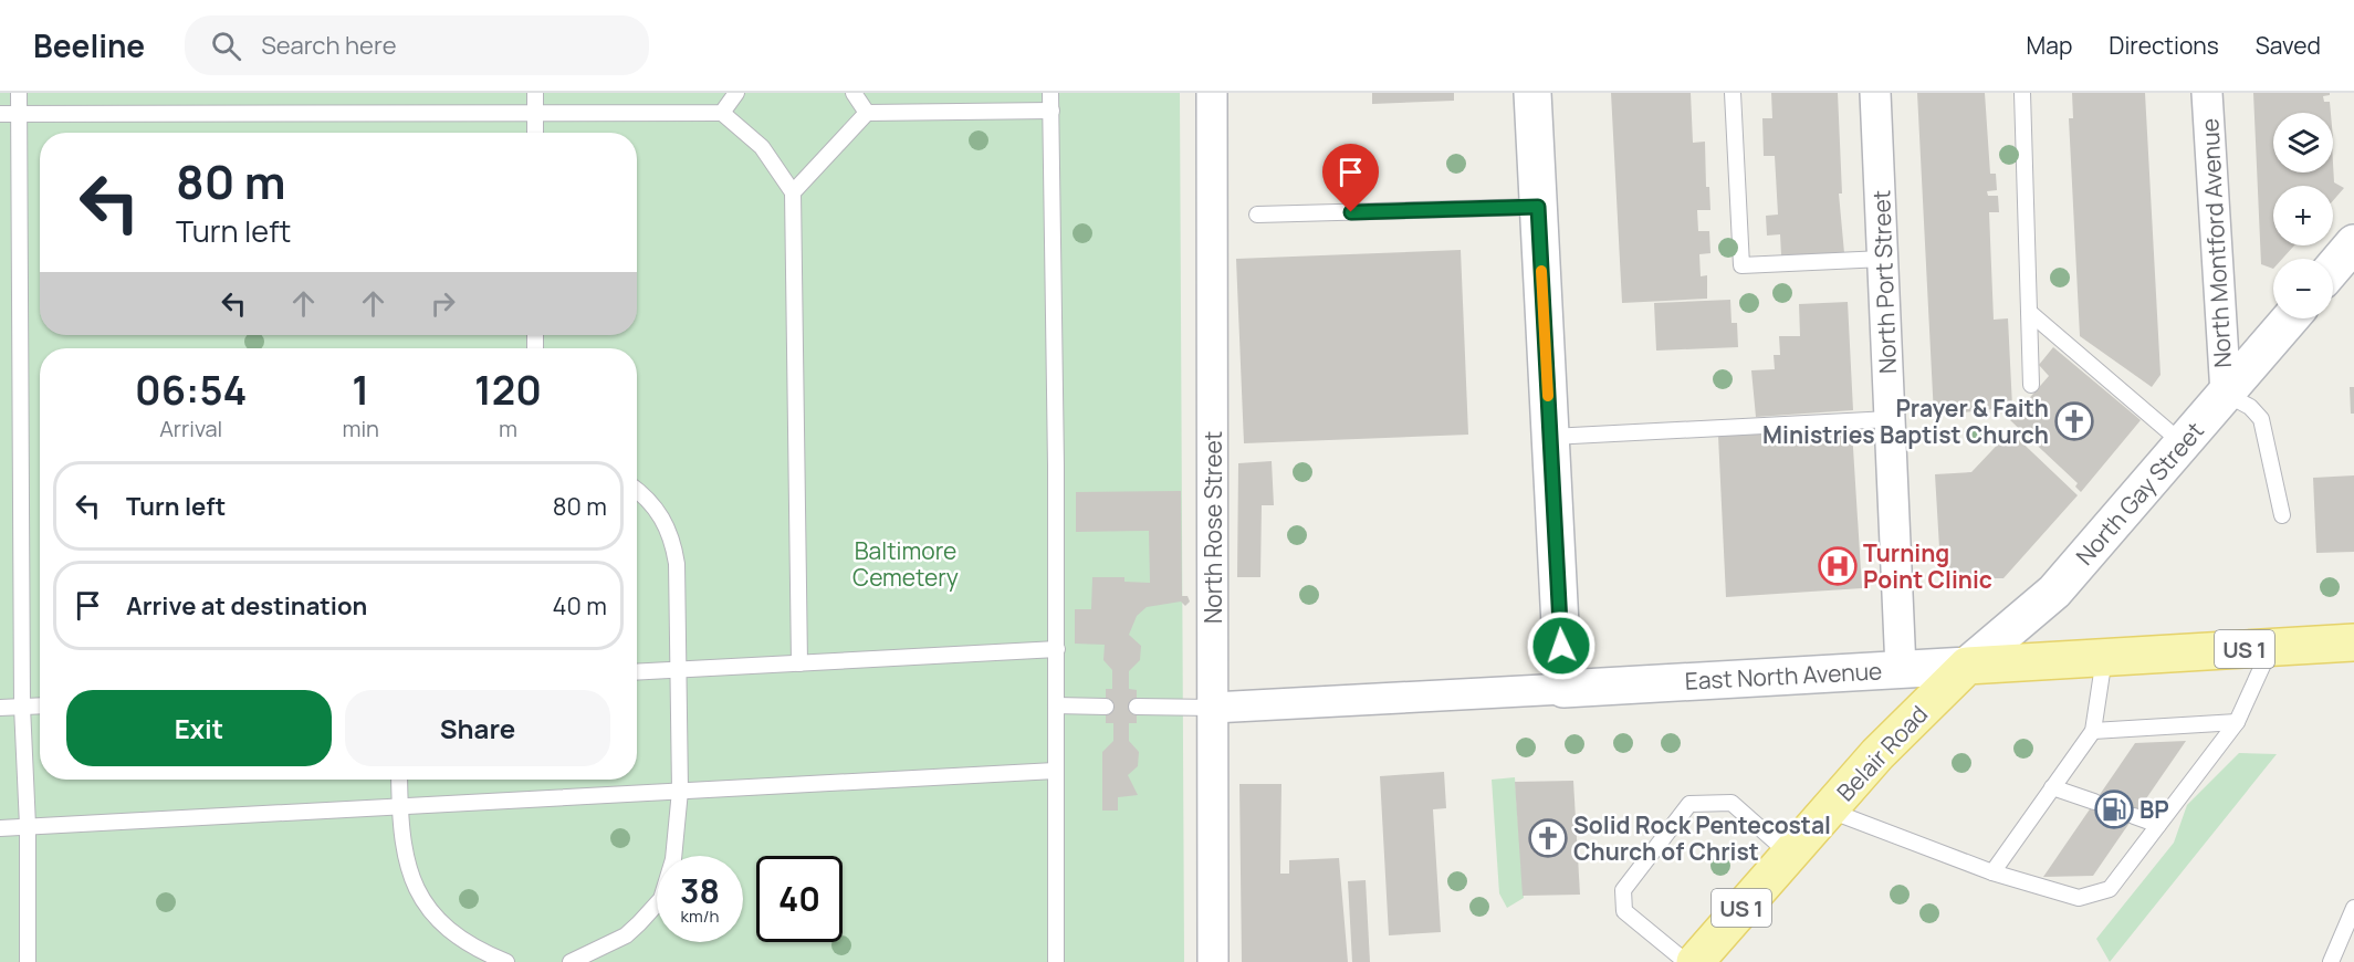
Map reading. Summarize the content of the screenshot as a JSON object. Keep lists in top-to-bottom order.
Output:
{
  "streets": {
    "main road": ["US 1", "East North Avenue", "Belair Road"],
    "street": [
      "North Montford Avenue",
      "North Port Street",
      "North Gay Street",
      "North Rose Street"
    ]
  },
  "crossings": [
    ["North Montford Avenue", "North Gay Street"],
    ["North Port Street", "East North Avenue"],
    ["North Gay Street", "East North Avenue"],
    ["North Gay Street", "Belair Road"],
    ["North Rose Street", "East North Avenue"],
    ["East North Avenue", "Belair Road"]
  ],
  "parks": ["Baltimore Cemetery"],
  "places": {
    "church": ["Prayer & Faith Ministries Baptist Church", "Solid Rock Pentecostal Church of Christ"],
    "hospital": ["Turning Point Clinic"],
    "fuel station": ["BP"]
  },
  "page": {
    "header": "Beeline",
    "search": "Search here",
    "nav": ["Map", "Directions", "Saved"],
    "map_buttons": ["+", "−"],
    "turn": ["80 m", "Turn left"],
    "eta": [
      "06:54",
      "Arrival",
      "1",
      "min",
      "120",
      "m"
    ],
    "list": [
      {
        "name": "Turn left",
        "value": "80 m"
      },
      {
        "name": "Arrive at destination",
        "value": "40 m"
      }
    ],
    "buttons": ["Exit", "Share"],
    "speed": "38 km/h",
    "limit": "40"
  }
}
